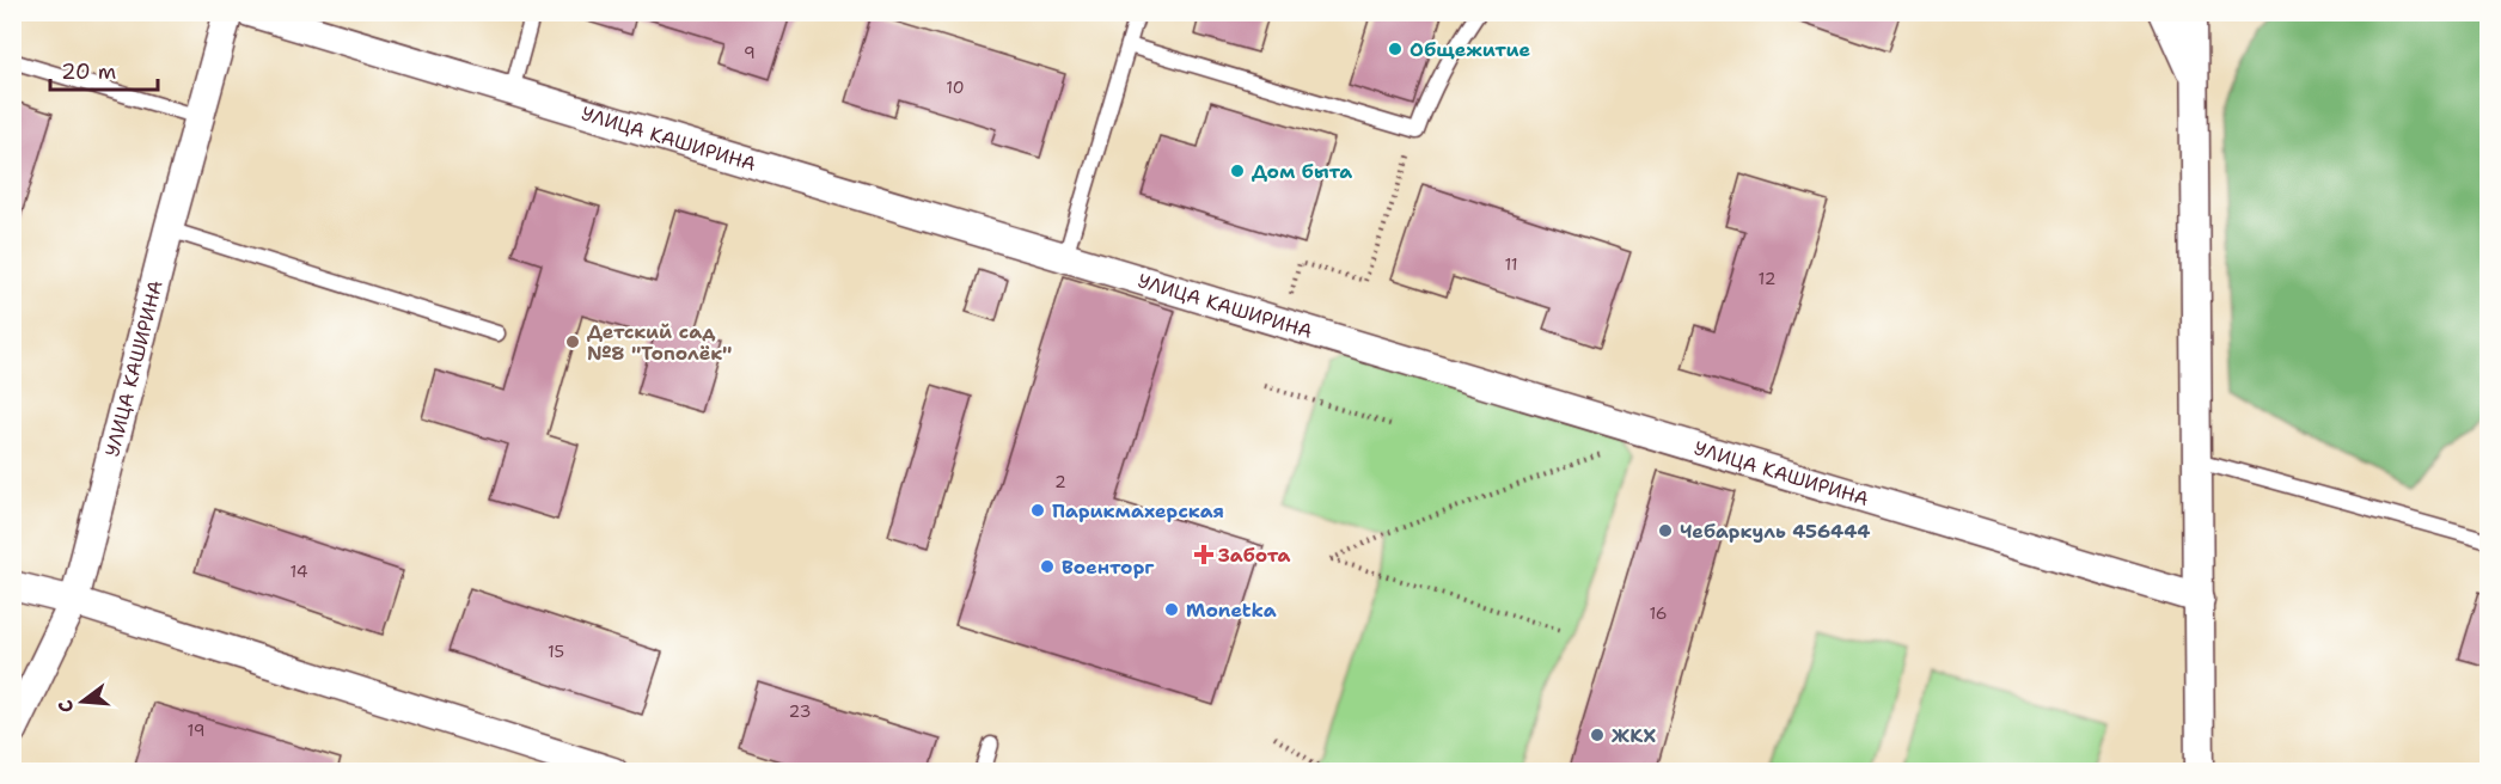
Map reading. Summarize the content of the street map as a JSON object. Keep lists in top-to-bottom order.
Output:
{
  "streets": {
    "street": ["УЛИЦА КАШИРИНА"]
  },
  "places": {
    "other": [
      "Общежитие",
      "Дом быта",
      "Детский сад №8 \"Тополёк\"",
      "Парикмахерская",
      "Чебаpкуль 456444",
      "Военторг",
      "Monetka",
      "ЖКХ"
    ],
    "health": ["Забота"]
  },
  "house_numbers": [
    "9",
    "10",
    "11",
    "12",
    "2",
    "14",
    "16",
    "15",
    "23",
    "19"
  ],
  "scale_bar": "20 m",
  "north": "left"
}
